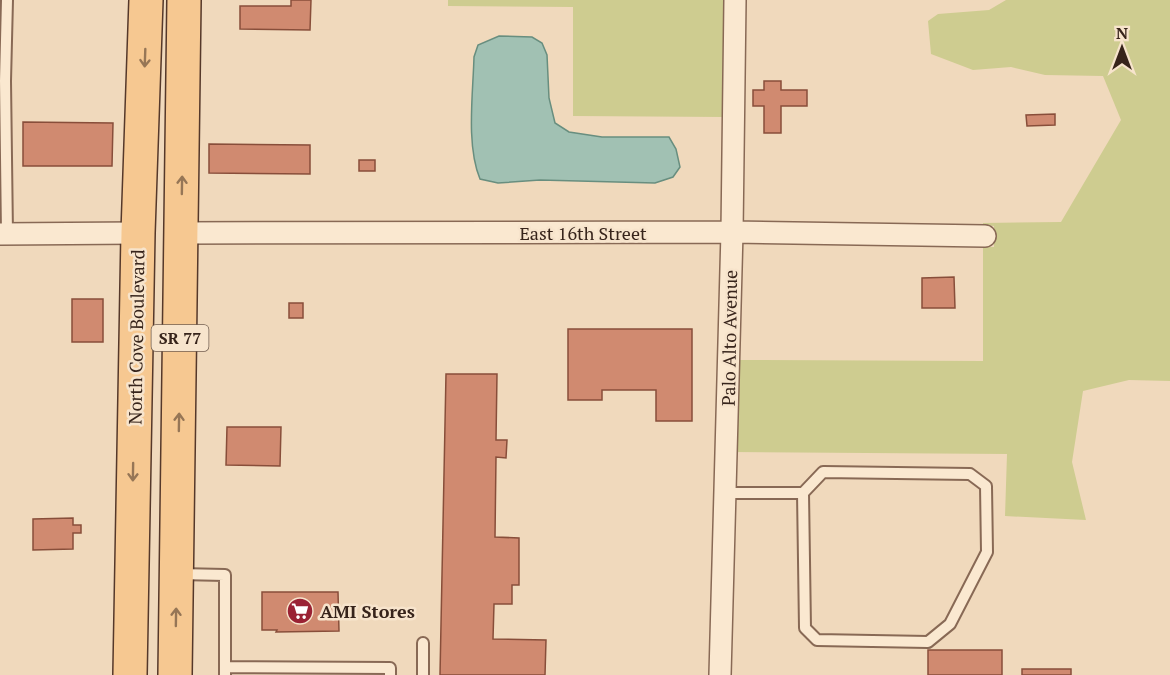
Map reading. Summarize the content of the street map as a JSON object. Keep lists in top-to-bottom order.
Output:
{
  "streets": {
    "main road": ["North Cove Boulevard", "SR 77"],
    "street": ["East 16th Street", "Palo Alto Avenue"]
  },
  "crossings": [
    ["East 16th Street", "SR 77"],
    ["East 16th Street", "Palo Alto Avenue"]
  ],
  "places": {
    "supermarket": ["AMI Stores"]
  },
  "north": "top"
}
